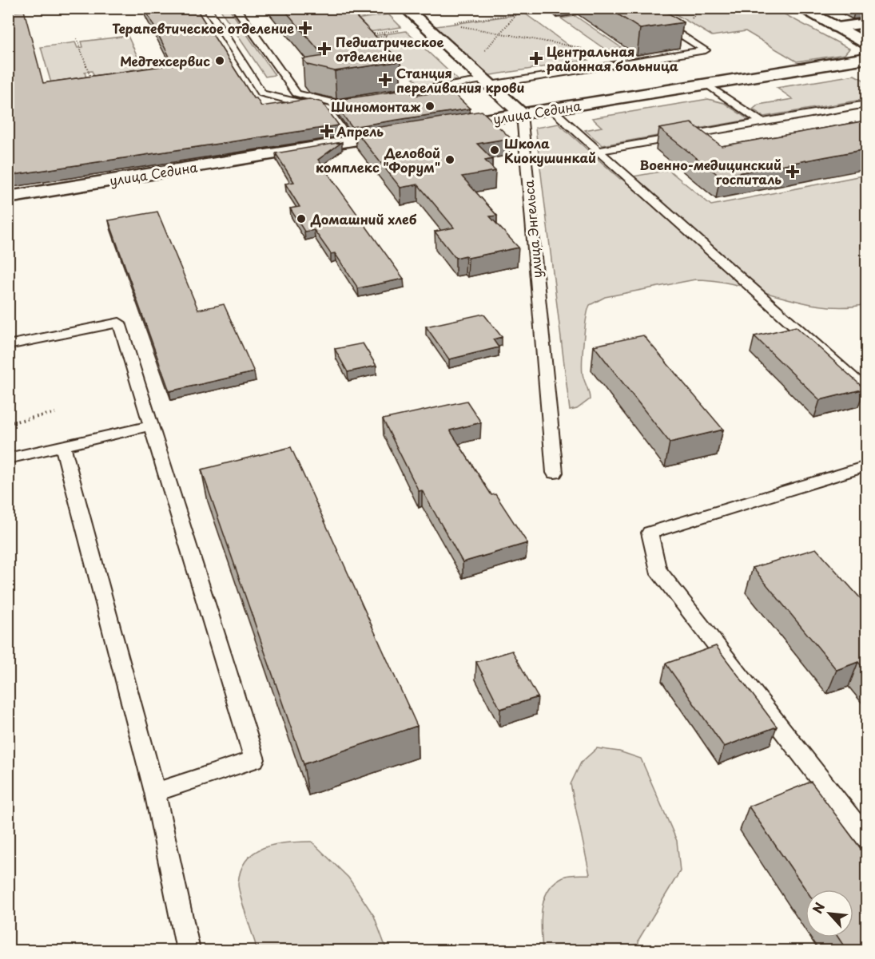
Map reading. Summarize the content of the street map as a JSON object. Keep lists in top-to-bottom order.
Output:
{
  "streets": {
    "street": ["улица Седина"],
    "lane": ["улица Энгельса"]
  },
  "crossings": [
    ["улица Седина", "улица Энгельса"]
  ],
  "places": {
    "health": [
      "Терапевтическое отделение",
      "Педиатрическое отделение",
      "Центральная районная больница",
      "Станция переливания крови",
      "Апрель",
      "Военно-медицинский госпиталь"
    ],
    "other": [
      "Медтехсервис",
      "Шиномонтаж",
      "Школа Киокушинкай",
      "Деловой комплекс \"Форум\"",
      "Домашний хлеб"
    ]
  },
  "north": "top left"
}
